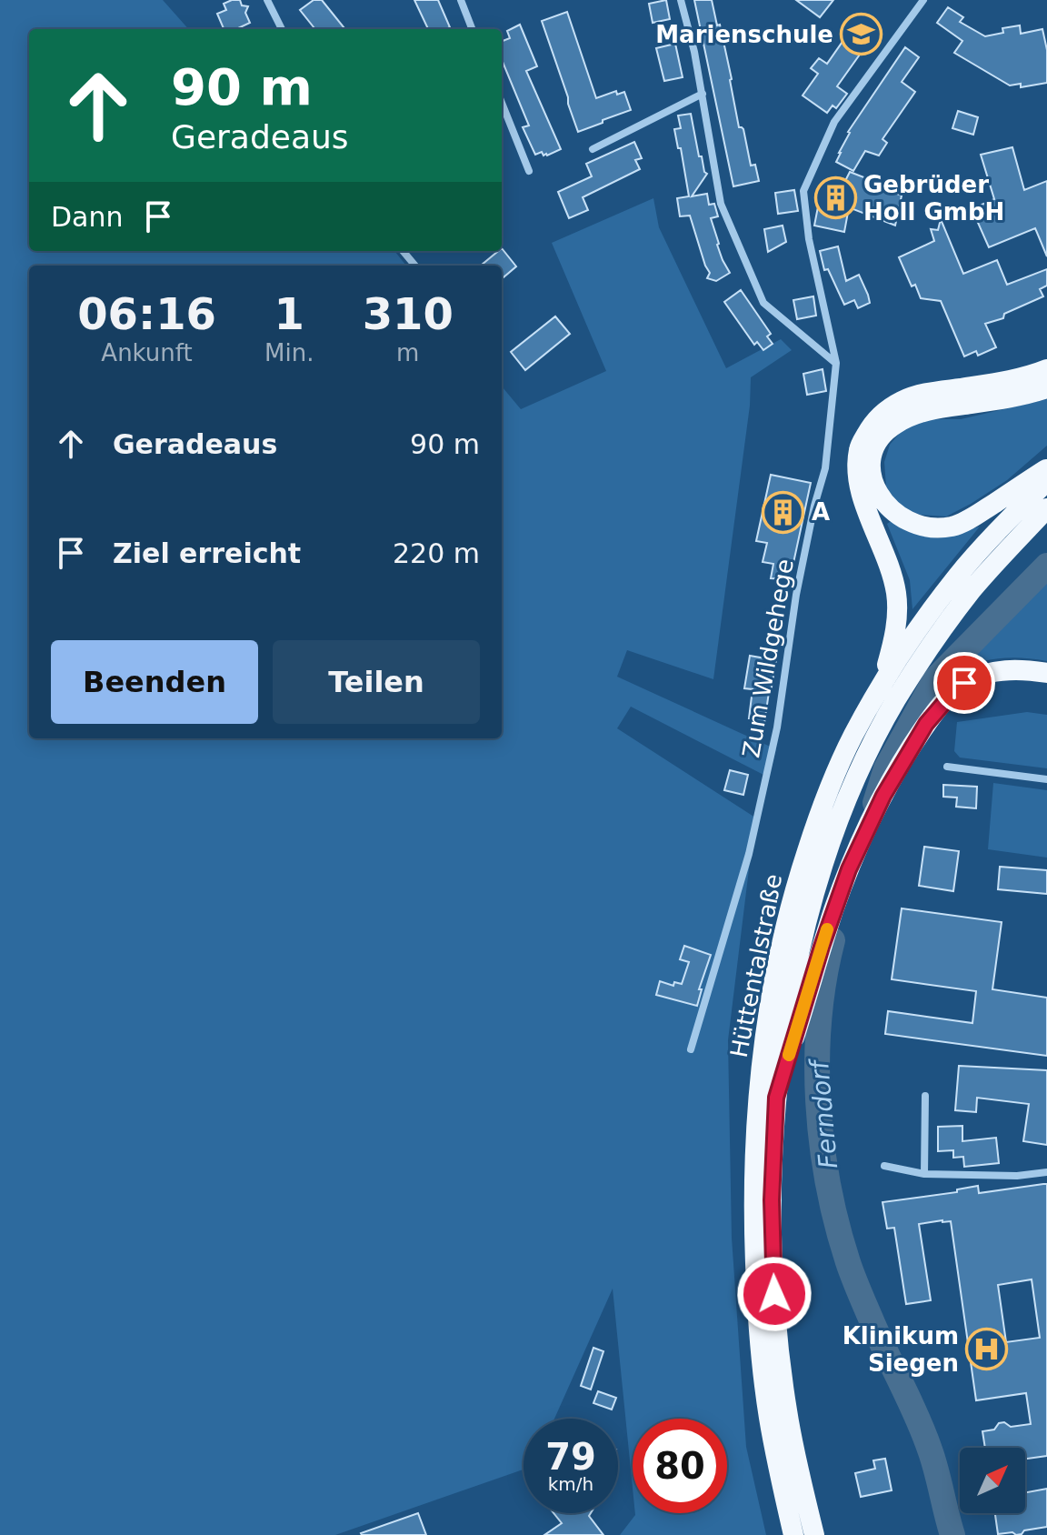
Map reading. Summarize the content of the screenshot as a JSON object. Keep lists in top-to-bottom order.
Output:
{
  "streets": {
    "highway": ["Hüttentalstraße"],
    "street": ["Zum Wildgehege"]
  },
  "water": ["Ferndorf"],
  "places": {
    "school or university": ["Marienschule"],
    "building": ["Gebrüder Holl GmbH", "A"],
    "hospital": ["Klinikum Siegen"]
  },
  "north": "top right",
  "page": {
    "turn": ["90 m", "Geradeaus"],
    "then": "Dann",
    "eta": [
      "06:16",
      "Ankunft",
      "1",
      "Min.",
      "310",
      "m"
    ],
    "list": [
      {
        "name": "Geradeaus",
        "value": "90 m"
      },
      {
        "name": "Ziel erreicht",
        "value": "220 m"
      }
    ],
    "buttons": ["Beenden", "Teilen"],
    "speed": "79 km/h",
    "limit": "80"
  }
}
